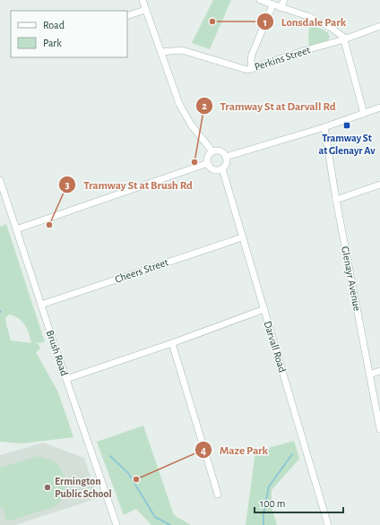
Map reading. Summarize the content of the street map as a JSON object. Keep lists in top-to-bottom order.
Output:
{
  "streets": {
    "street": [
      "Perkins Street",
      "Cheers Street",
      "Glenayr Avenue",
      "Darvall Road",
      "Brush Road"
    ]
  },
  "crossings": [
    ["Cheers Street", "Darvall Road"],
    ["Cheers Street", "Brush Road"]
  ],
  "places": {
    "other": [
      "Lonsdale Park",
      "Tramway St at Darvall Rd",
      "Tramway St at Brush Rd",
      "Maze Park",
      "Ermington Public School"
    ],
    "transit": ["Tramway St at Glenayr Av"]
  },
  "legend": ["Road", "Park"],
  "scale_bar": "100 m"
}
